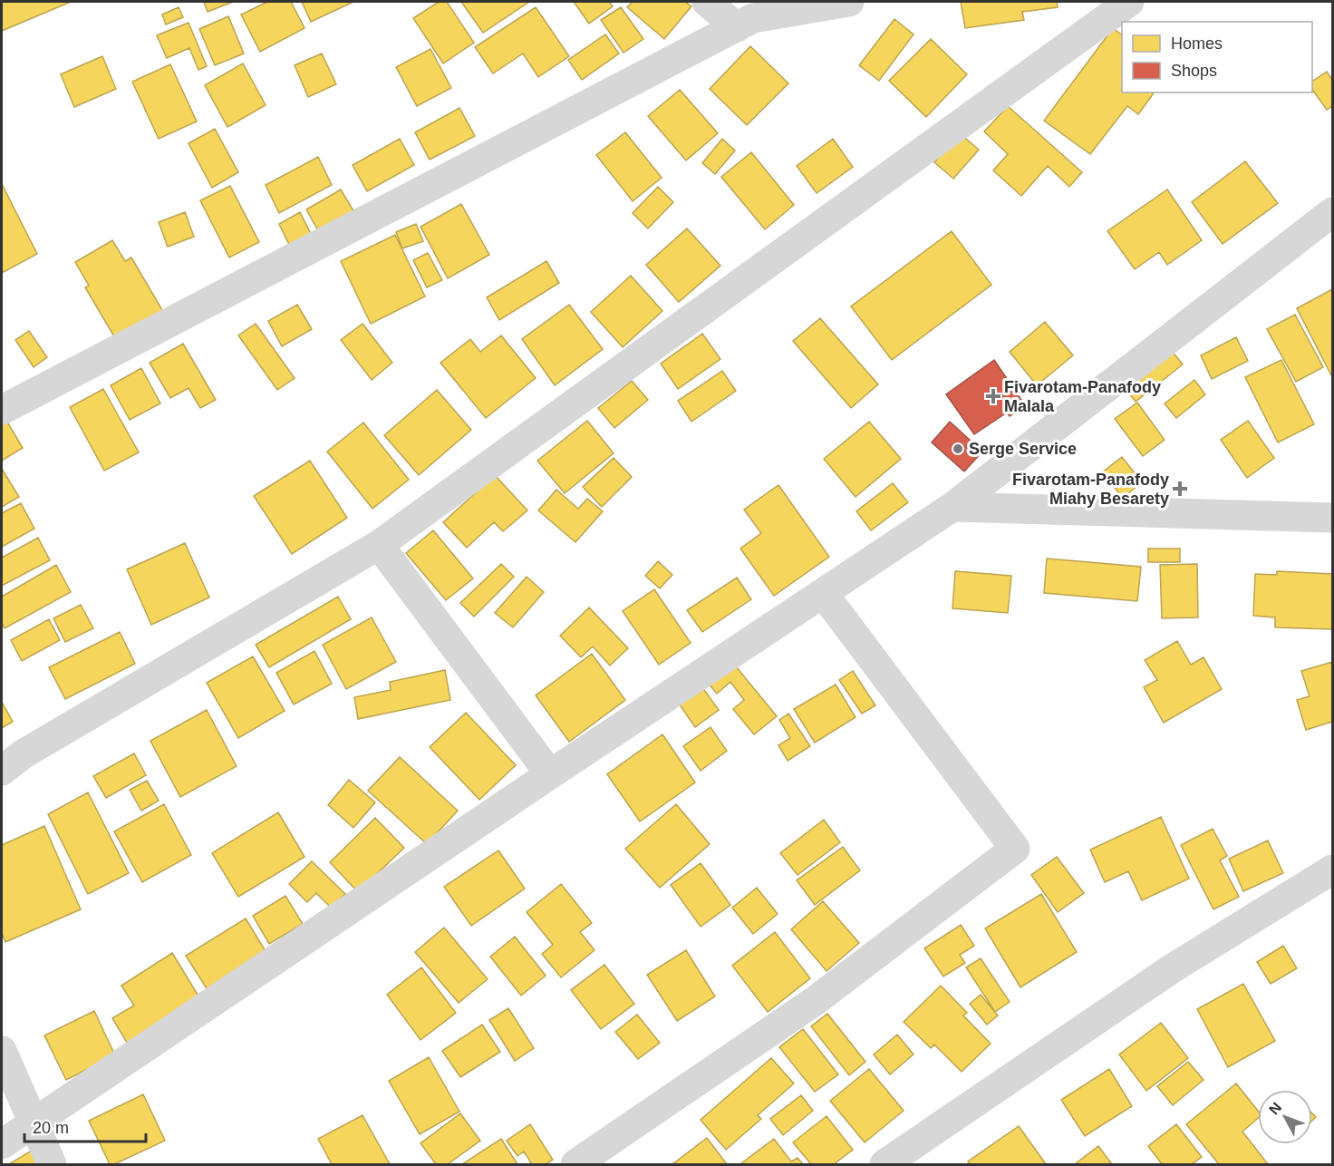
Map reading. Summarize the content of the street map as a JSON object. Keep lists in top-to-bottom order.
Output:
{
  "places": {
    "health": ["Fivarotam-Panafody Malala", "Fivarotam-Panafody Miahy Besarety"],
    "other": ["Serge Service"]
  },
  "legend": ["Homes", "Shops"],
  "scale_bar": "20 m",
  "north": "top left"
}
